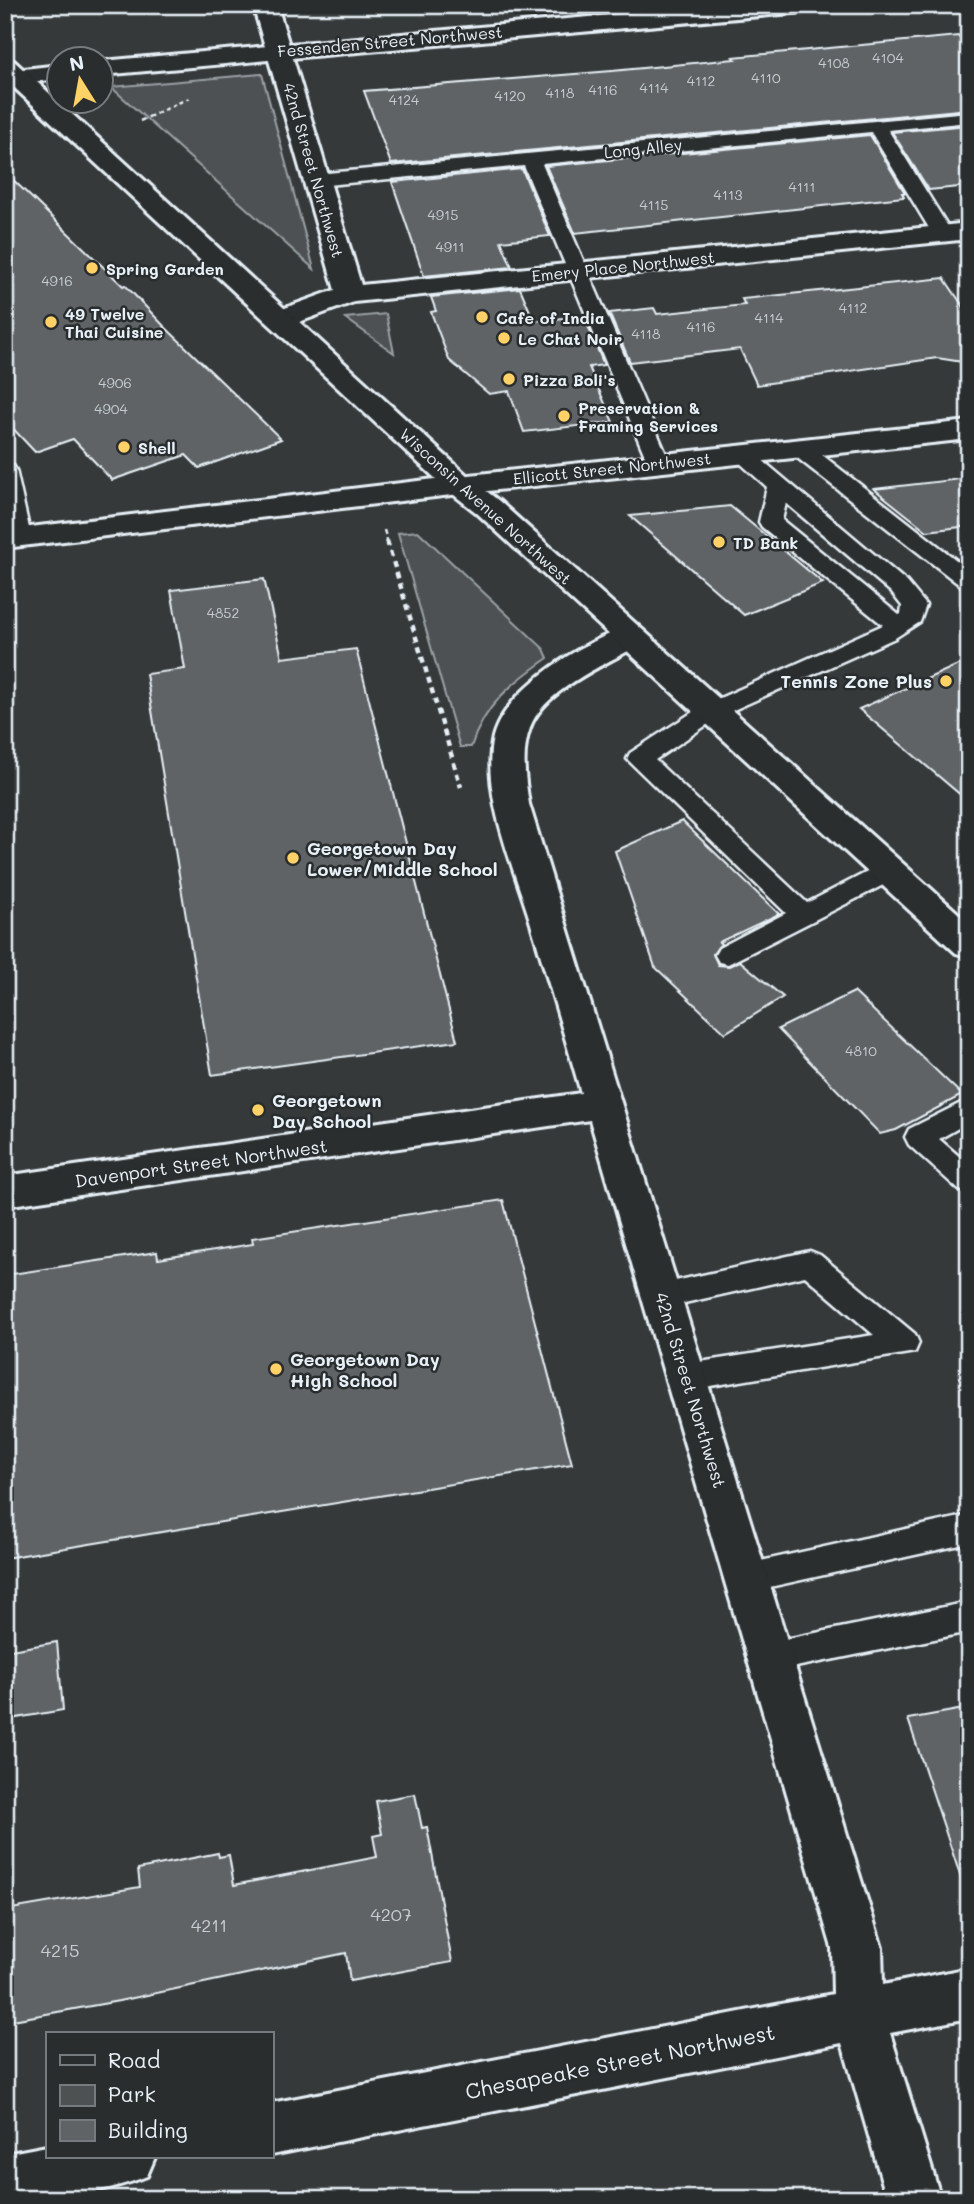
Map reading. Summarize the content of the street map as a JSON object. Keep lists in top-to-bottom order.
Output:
{
  "streets": {
    "street": [
      "Fessenden Street Northwest",
      "42nd Street Northwest",
      "Emery Place Northwest",
      "Ellicott Street Northwest",
      "Wisconsin Avenue Northwest",
      "Davenport Street Northwest",
      "Chesapeake Street Northwest"
    ],
    "lane": ["Long Alley"]
  },
  "crossings": [
    ["Fessenden Street Northwest", "42nd Street Northwest"],
    ["Long Alley", "42nd Street Northwest"],
    ["42nd Street Northwest", "Emery Place Northwest"],
    ["42nd Street Northwest", "Wisconsin Avenue Northwest"],
    ["42nd Street Northwest", "Davenport Street Northwest"],
    ["42nd Street Northwest", "Chesapeake Street Northwest"],
    ["Emery Place Northwest", "Wisconsin Avenue Northwest"],
    ["Ellicott Street Northwest", "Wisconsin Avenue Northwest"]
  ],
  "places": [
    "Spring Garden",
    "Cafe of India",
    "49 Twelve Thai Cuisine",
    "Le Chat Noir",
    "Pizza Boli's",
    "Preservation & Framing Services",
    "Shell",
    "TD Bank",
    "Tennis Zone Plus",
    "Georgetown Day Lower/Middle School",
    "Georgetown Day School",
    "Georgetown Day High School"
  ],
  "house_numbers": [
    "4104",
    "4108",
    "4110",
    "4112",
    "4114",
    "4116",
    "4118",
    "4120",
    "4124",
    "4111",
    "4113",
    "4115",
    "4915",
    "4911",
    "4916",
    "4112",
    "4114",
    "4116",
    "4118",
    "4906",
    "4904",
    "4852",
    "4810",
    "4207",
    "4211",
    "4215"
  ],
  "legend": ["Road", "Park", "Building"],
  "north": "top"
}
